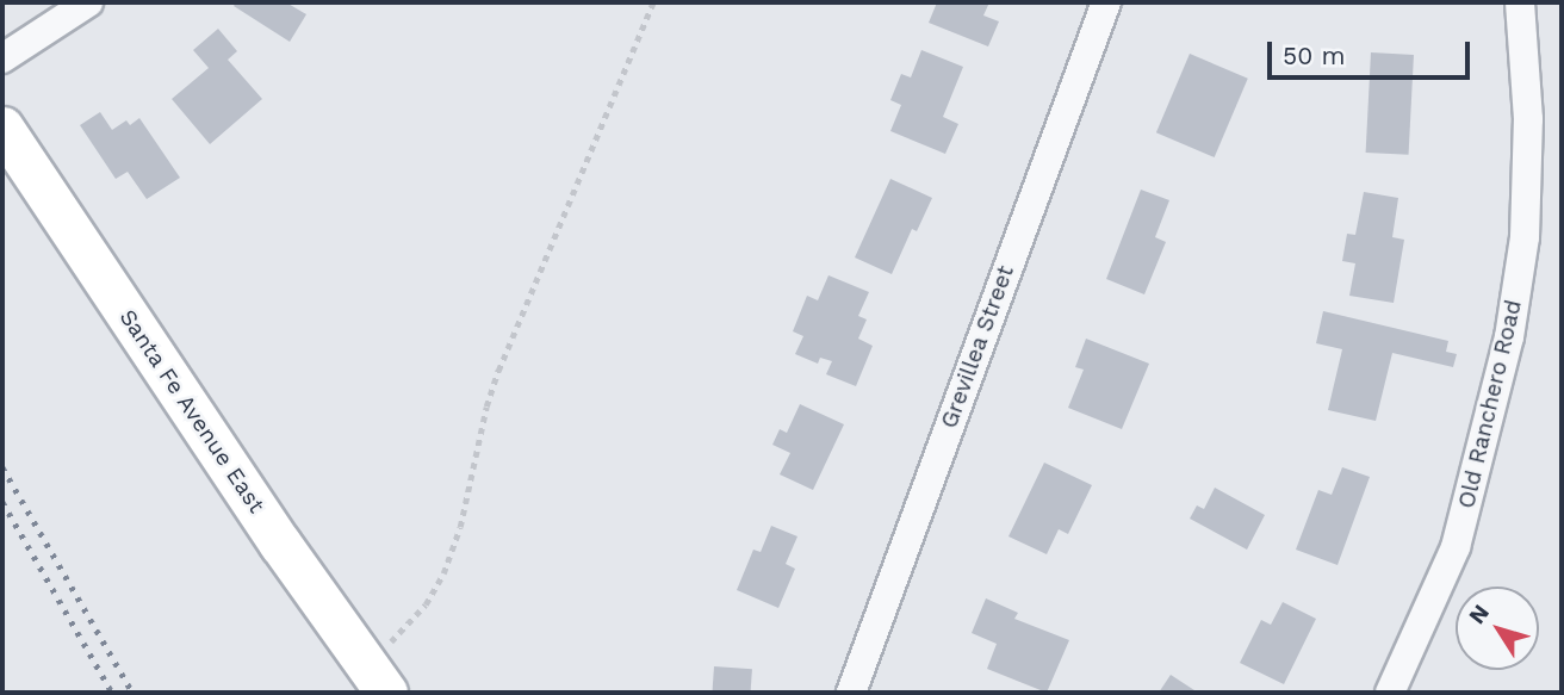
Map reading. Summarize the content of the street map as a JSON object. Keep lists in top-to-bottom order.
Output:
{
  "streets": {
    "street": ["Grevillea Street", "Old Ranchero Road", "Santa Fe Avenue East"]
  },
  "scale_bar": "50 m",
  "north": "top left"
}
